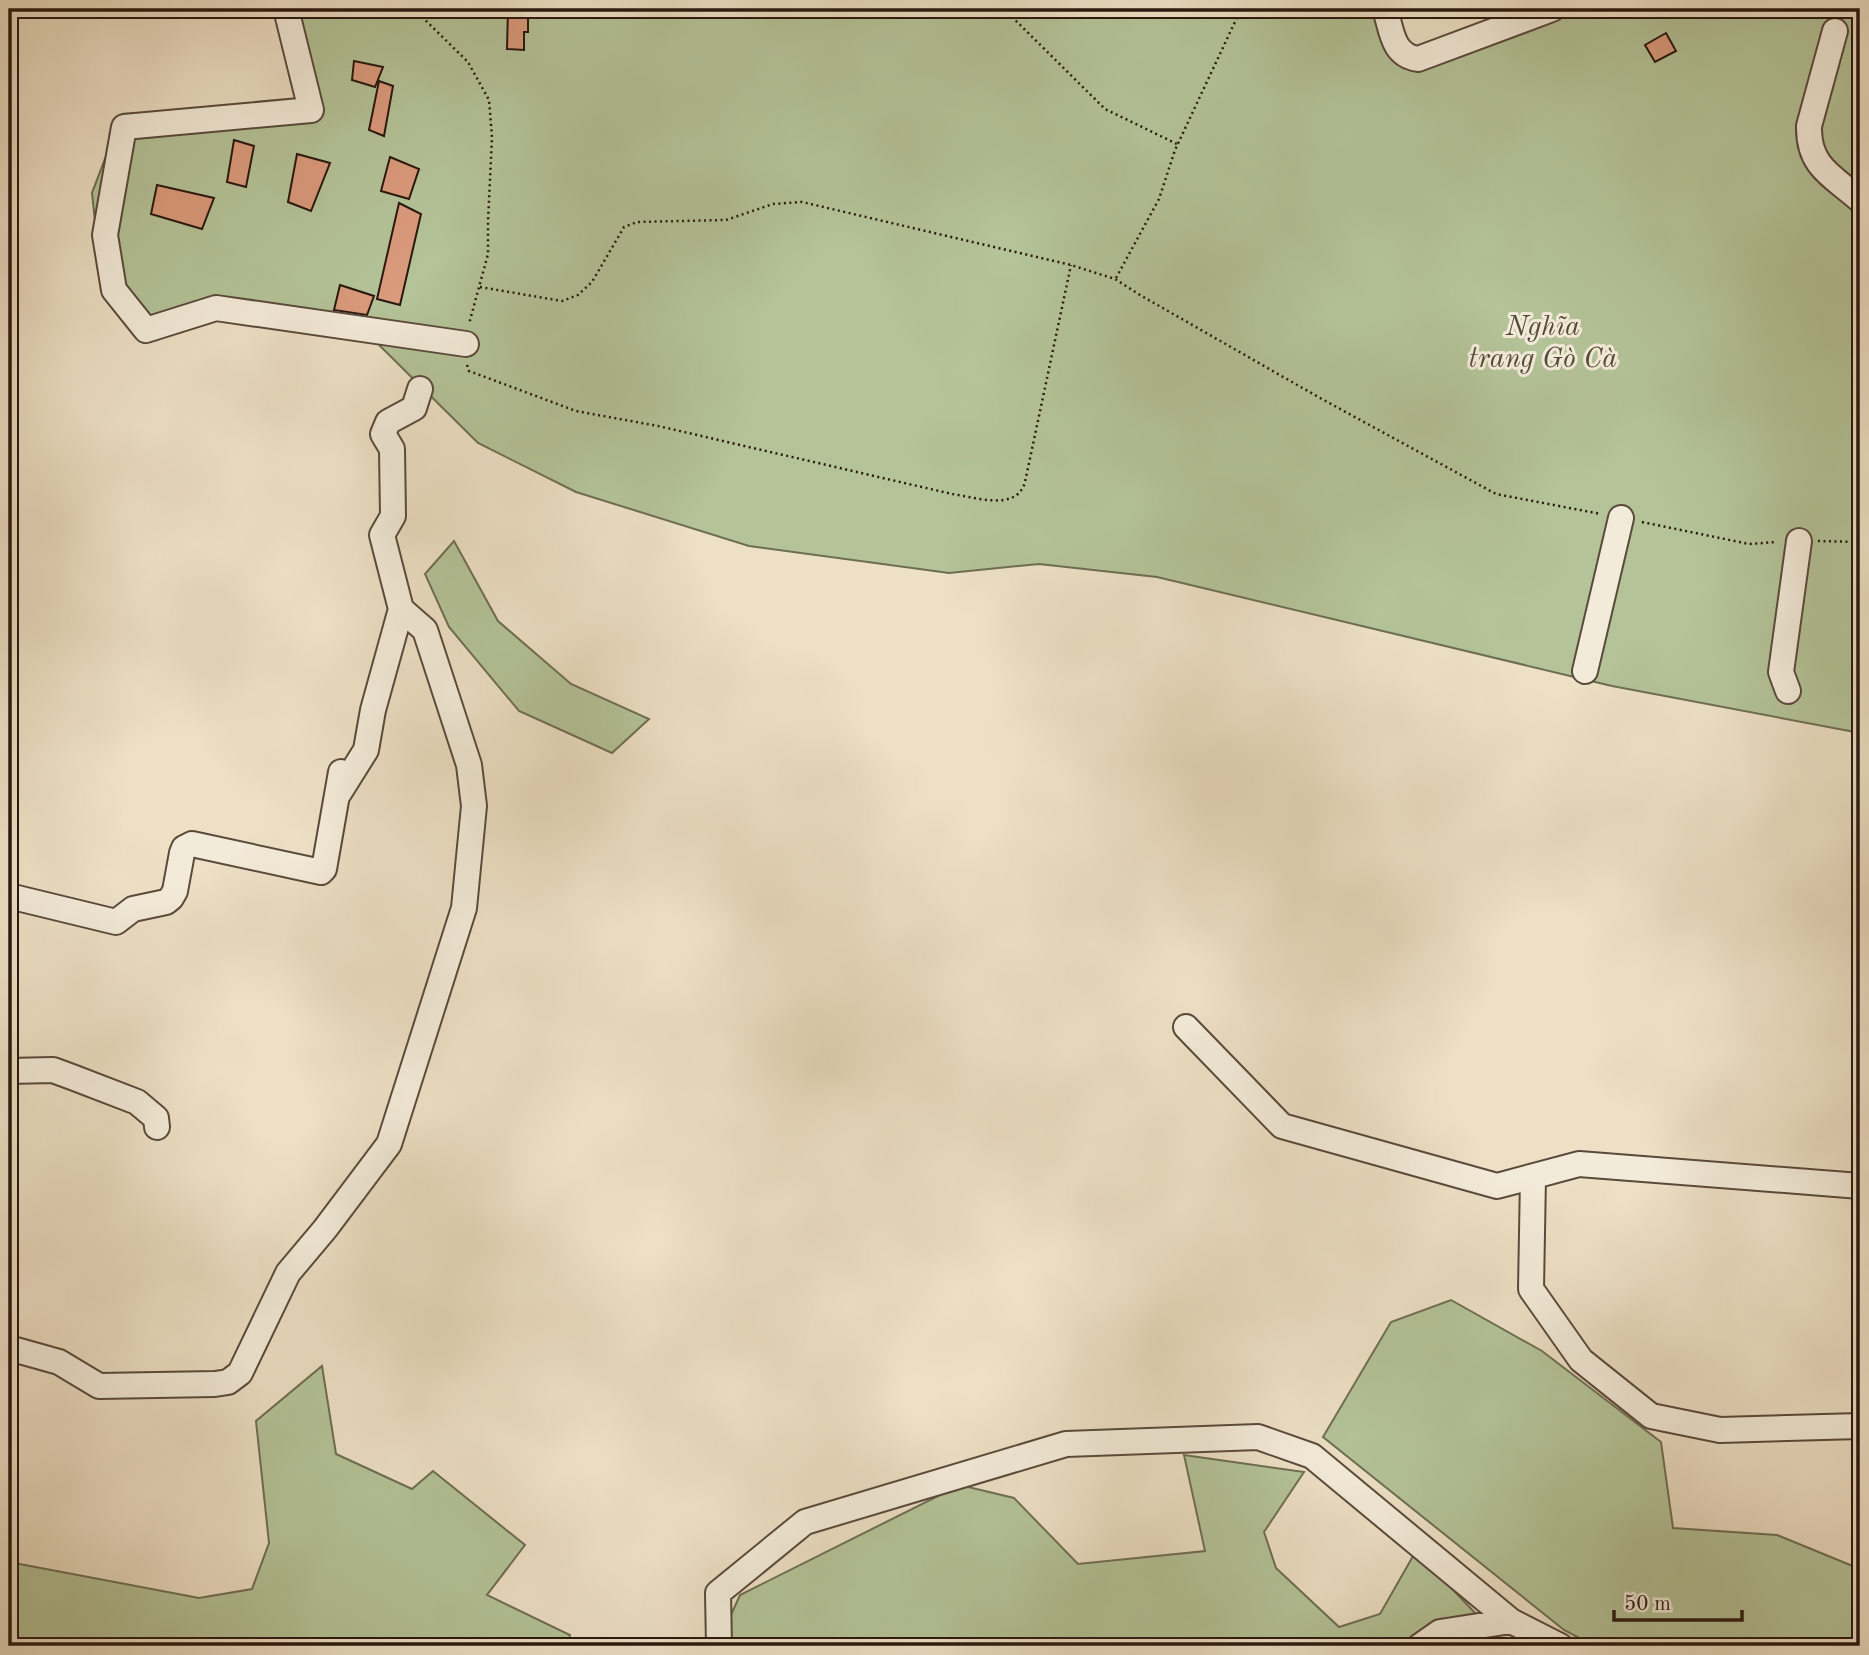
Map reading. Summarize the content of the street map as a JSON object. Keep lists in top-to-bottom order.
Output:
{
  "parks": ["Nghĩa trang Gò Cà"],
  "scale_bar": "50 m"
}
